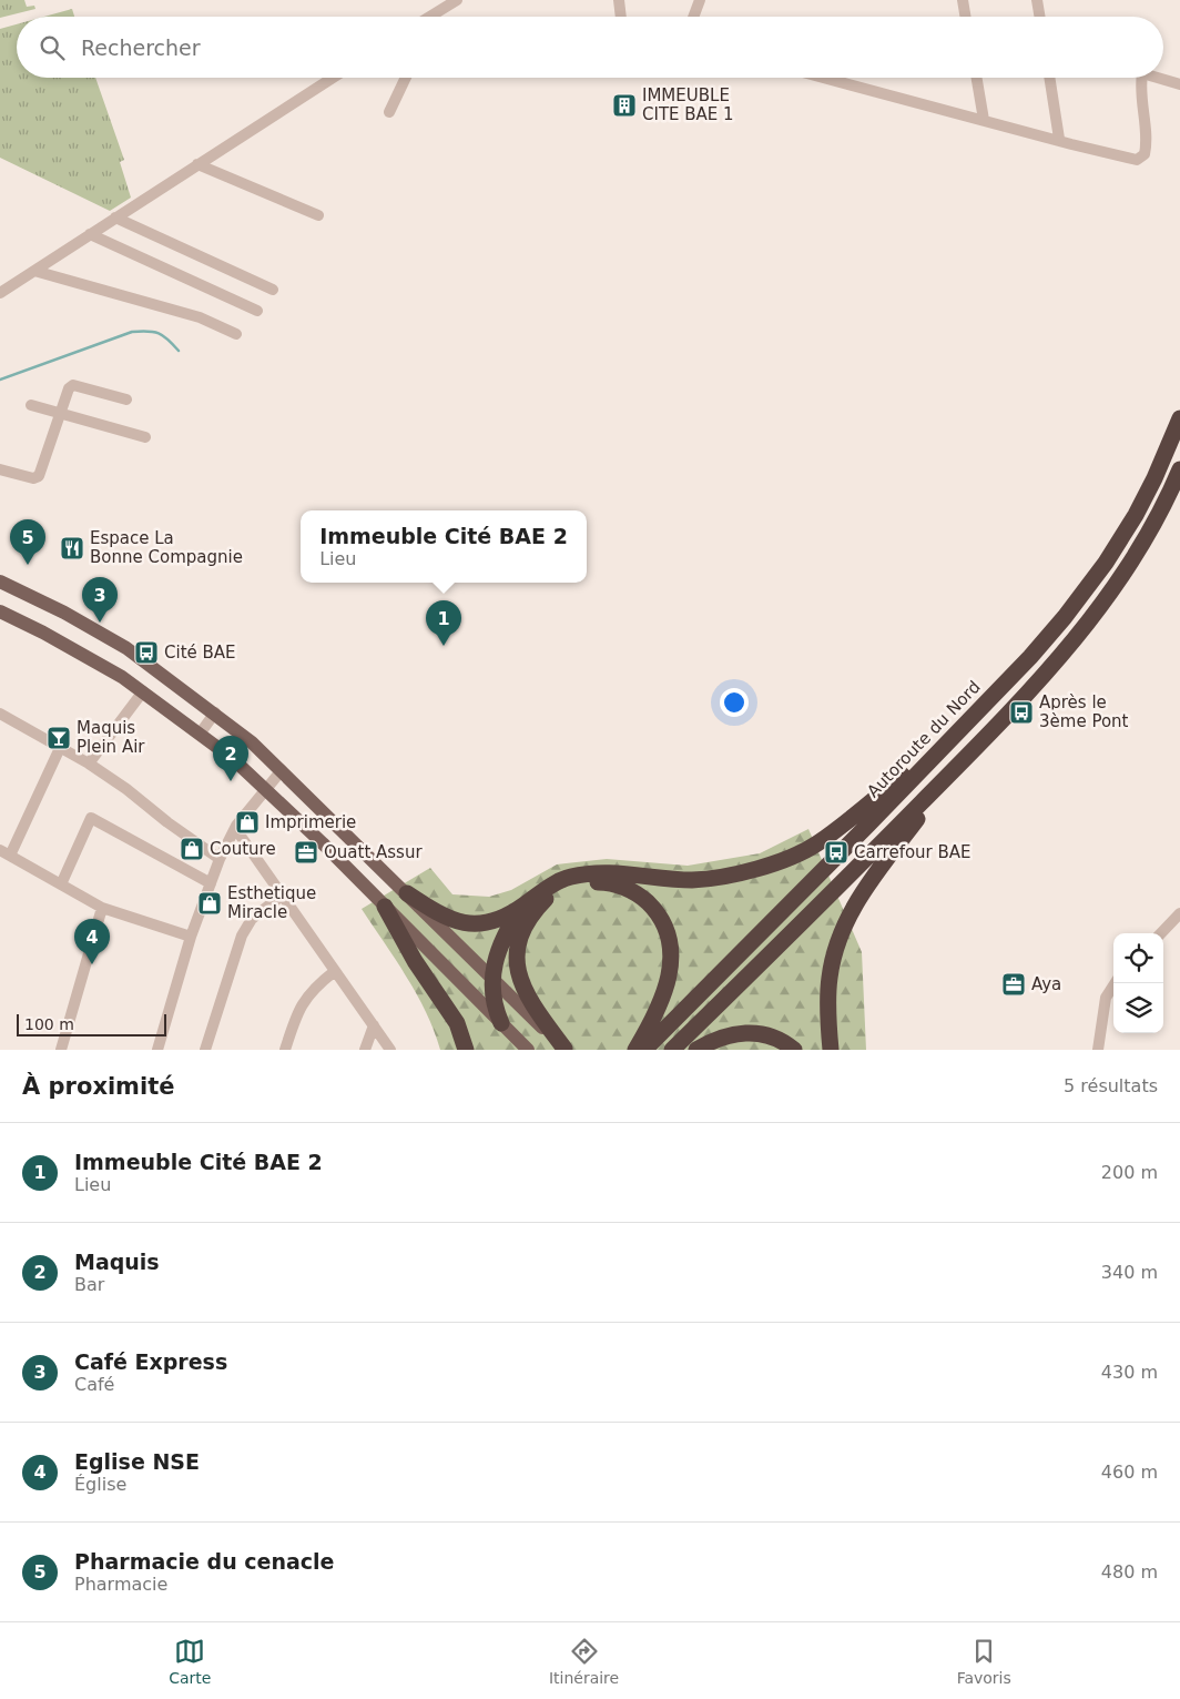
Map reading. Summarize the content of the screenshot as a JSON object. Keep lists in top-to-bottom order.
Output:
{
  "streets": {
    "highway": ["Autoroute du Nord"]
  },
  "places": {
    "building": ["IMMEUBLE CITE BAE 1"],
    "restaurant": ["Espace La Bonne Compagnie"],
    "bus stop": ["Cité BAE", "Après le 3ème Pont", "Carrefour BAE"],
    "bar": ["Maquis Plein Air"],
    "shop": ["Imprimerie", "Couture", "Esthetique Miracle"],
    "office": ["Ouatt Assur", "Aya"]
  },
  "scale_bar": "100 m",
  "page": {
    "search": "Rechercher",
    "popup": ["Immeuble Cité BAE 2", "Lieu"],
    "pins": [
      "5",
      "3",
      "1",
      "2",
      "4"
    ],
    "scale": "100 m",
    "heading": ["À proximité", "5 résultats"],
    "list": [
      {
        "mark": "1",
        "name": "Immeuble Cité BAE 2",
        "note": "Lieu",
        "value": "200 m"
      },
      {
        "mark": "2",
        "name": "Maquis",
        "note": "Bar",
        "value": "340 m"
      },
      {
        "mark": "3",
        "name": "Café Express",
        "note": "Café",
        "value": "430 m"
      },
      {
        "mark": "4",
        "name": "Eglise NSE",
        "note": "Église",
        "value": "460 m"
      },
      {
        "mark": "5",
        "name": "Pharmacie du cenacle",
        "note": "Pharmacie",
        "value": "480 m"
      }
    ],
    "nav": ["Carte", "Itinéraire", "Favoris"]
  }
}
